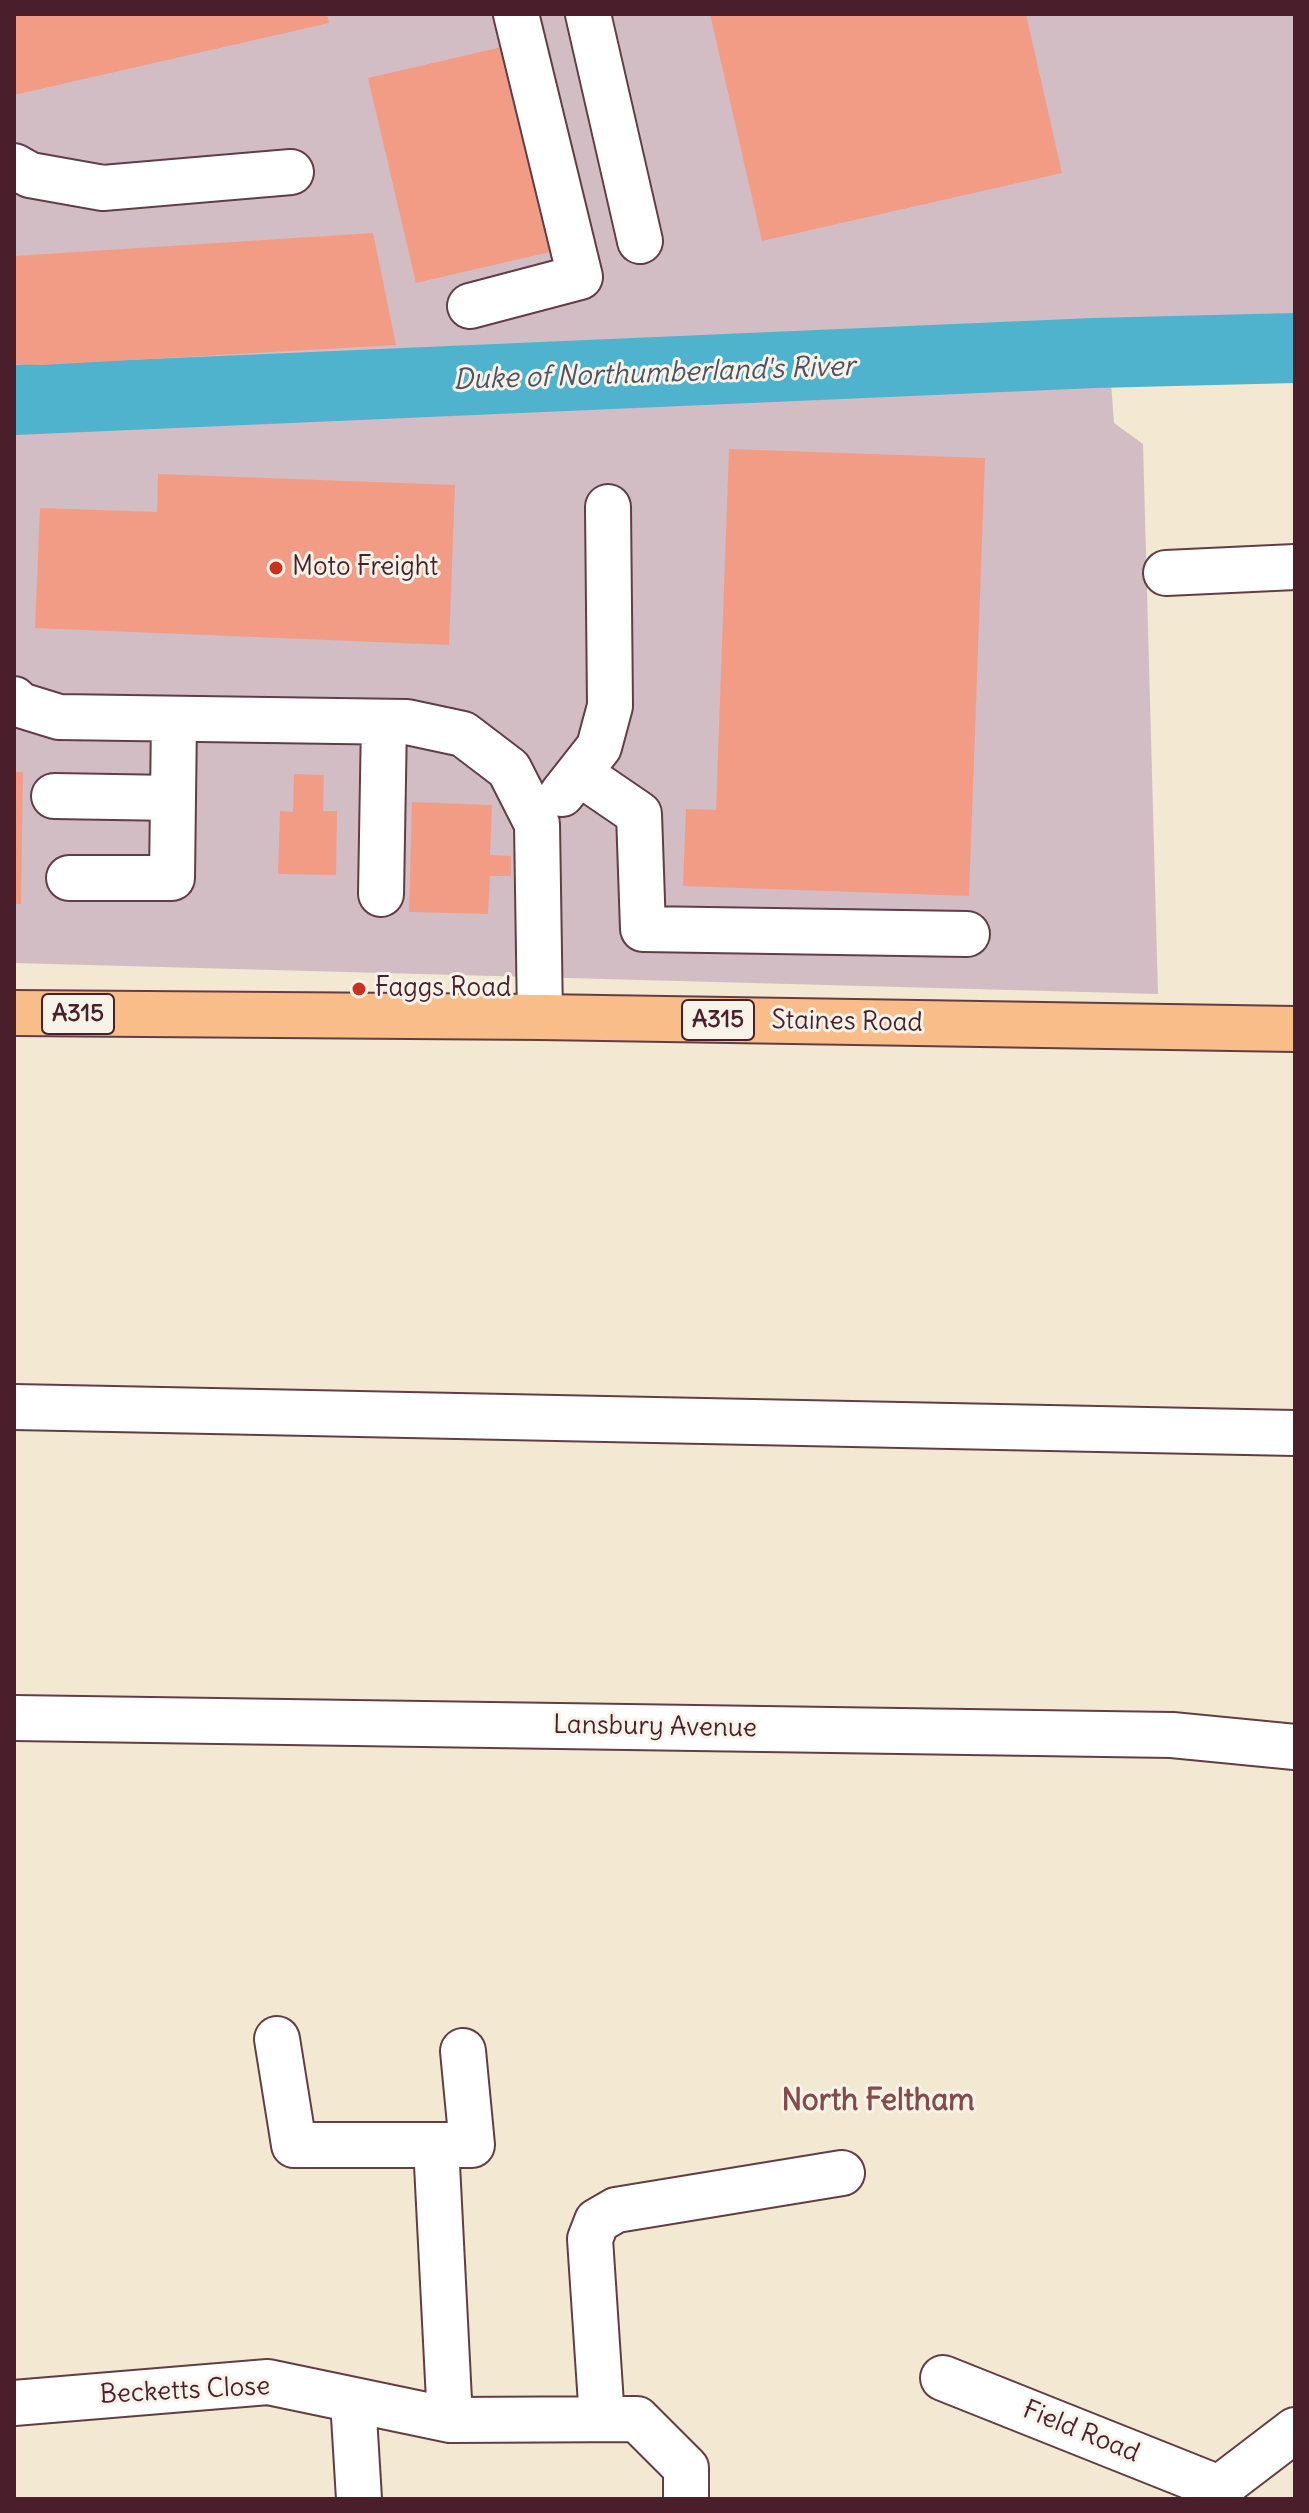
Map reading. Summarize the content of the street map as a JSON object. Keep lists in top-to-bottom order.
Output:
{
  "streets": {
    "main road": ["A315", "Staines Road"],
    "street": ["Lansbury Avenue", "Becketts Close", "Field Road"]
  },
  "districts": ["North Feltham"],
  "water": ["Duke of Northumberland's River"],
  "places": ["Moto Freight", "Faggs Road"]
}
